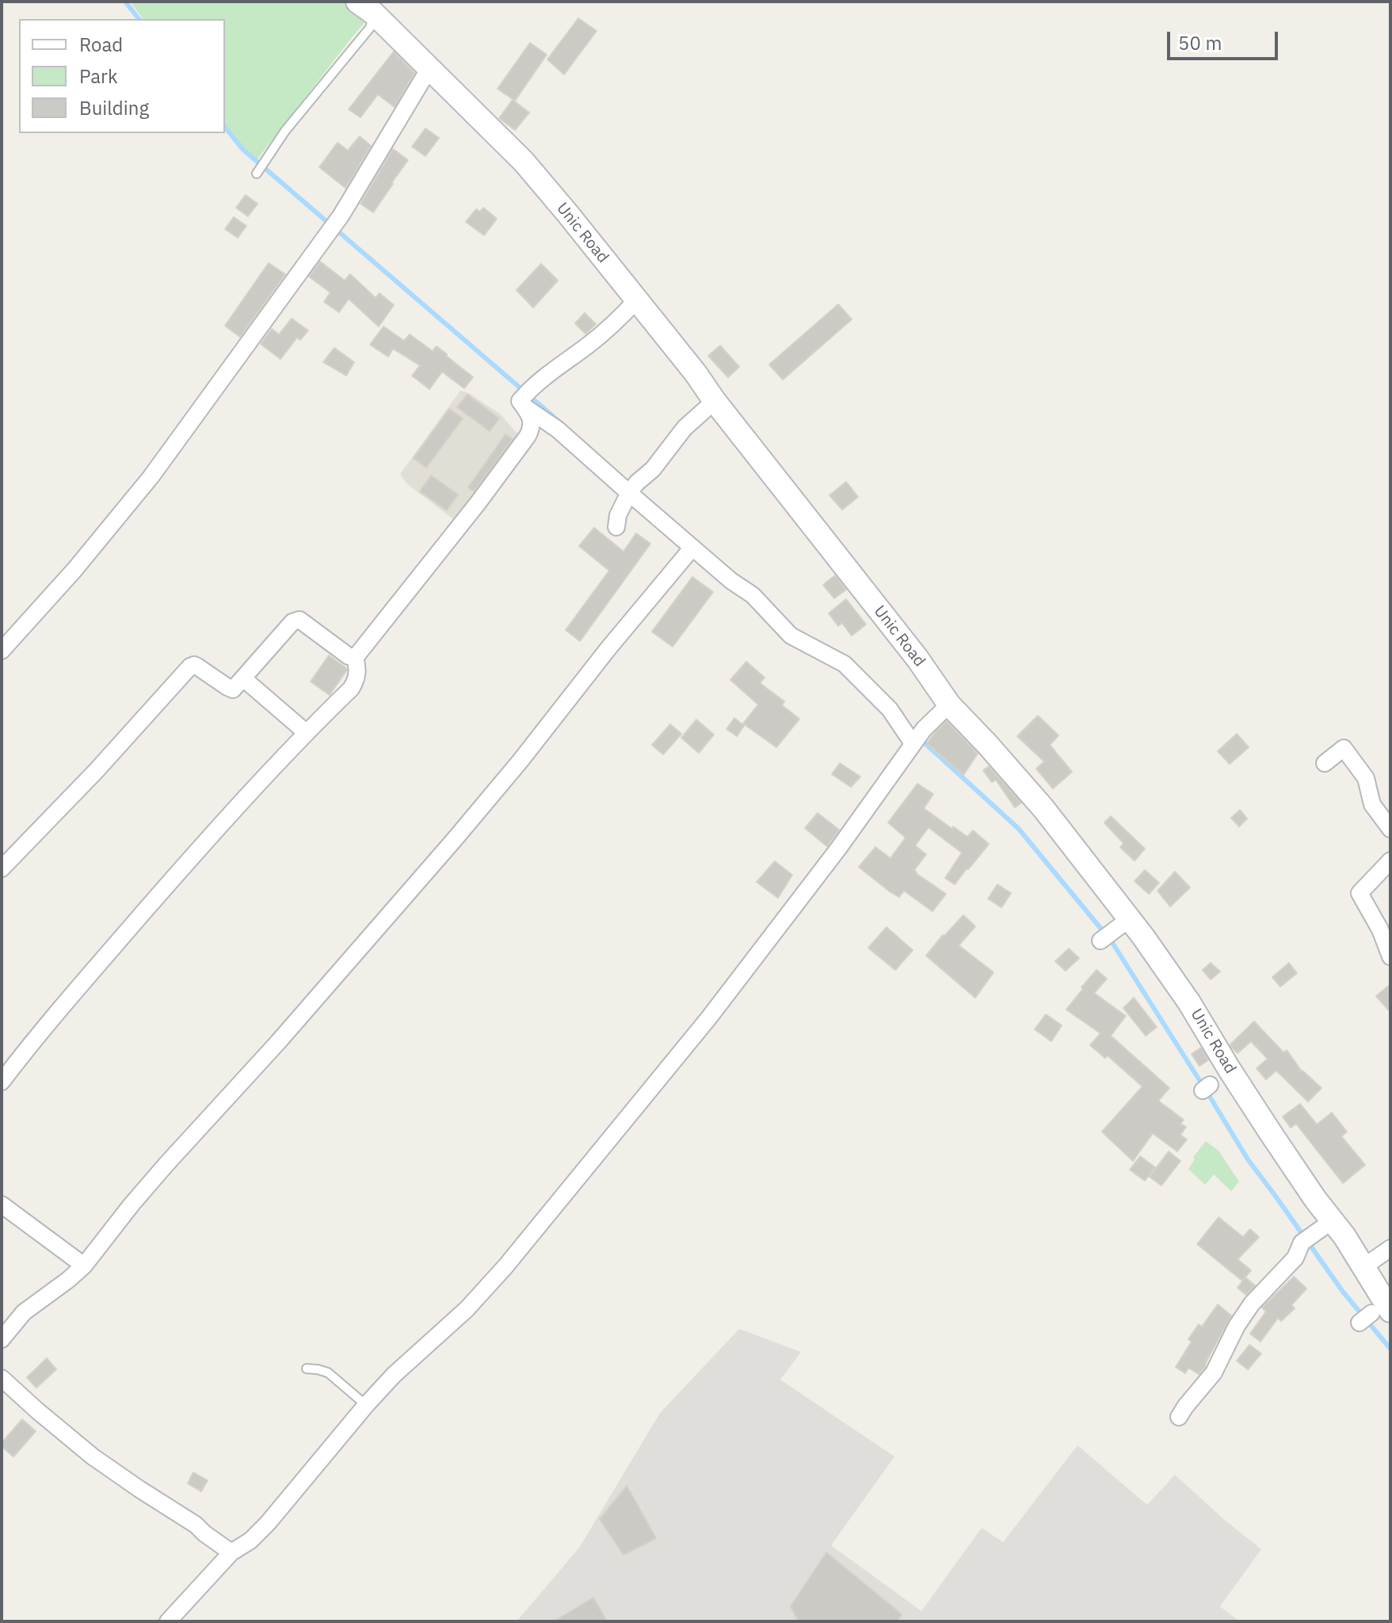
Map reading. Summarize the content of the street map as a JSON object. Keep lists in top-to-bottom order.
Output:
{
  "streets": {
    "main road": ["Unic Road"]
  },
  "legend": ["Road", "Park", "Building"],
  "scale_bar": "50 m"
}
